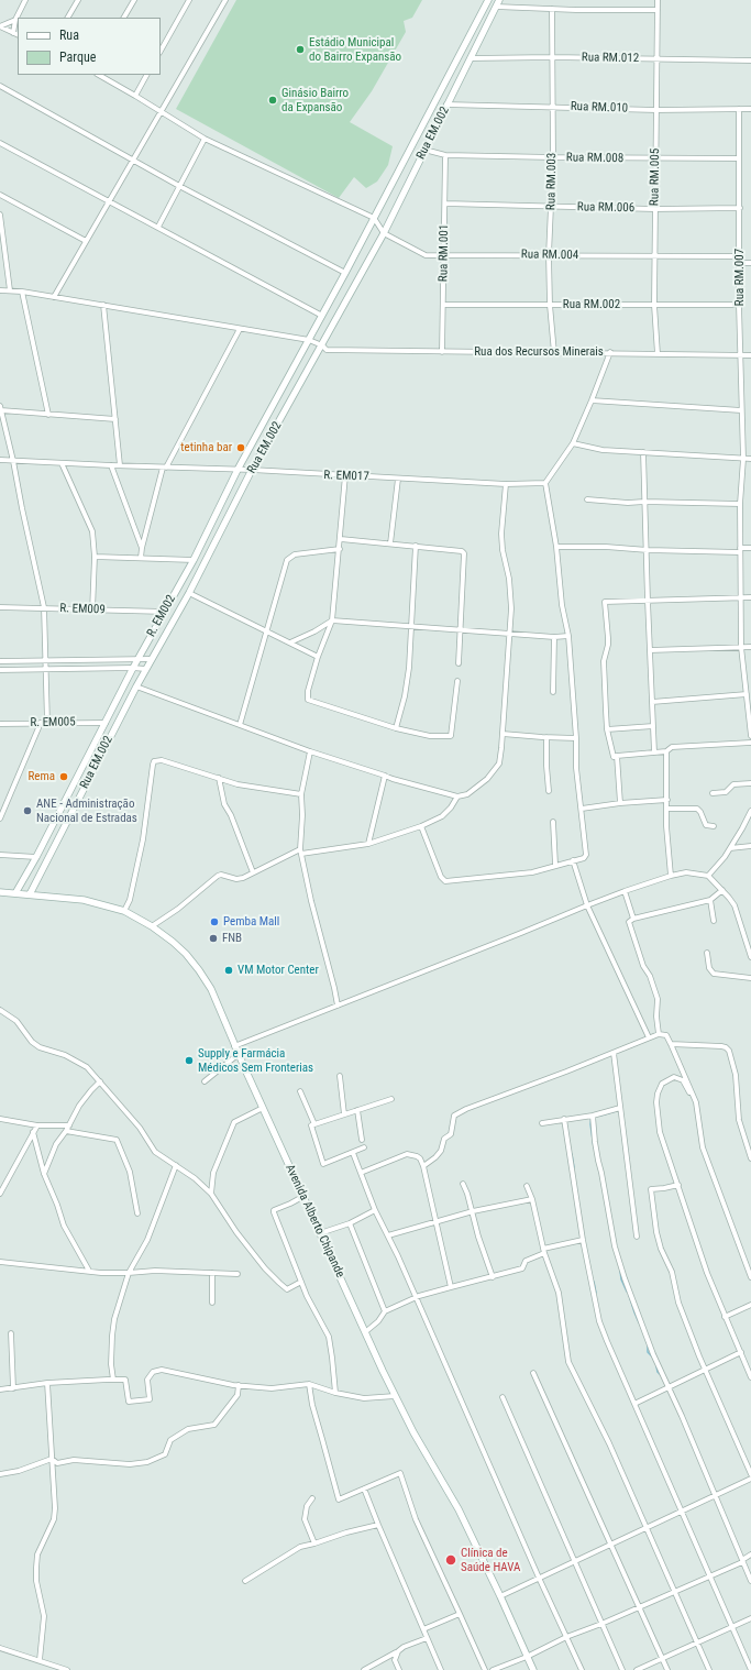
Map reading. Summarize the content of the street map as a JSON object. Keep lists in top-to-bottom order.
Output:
{
  "streets": {
    "street": [
      "Rua RM.012",
      "Rua RM.010",
      "Rua EM.002",
      "Rua RM.008",
      "Rua RM.005",
      "Rua RM.003",
      "Rua RM.006",
      "Rua RM.001",
      "Rua RM.004",
      "Rua RM.007",
      "Rua RM.002",
      "Rua dos Recursos Minerais",
      "R. EM017",
      "R. EM009",
      "R. EM002",
      "R. EM005",
      "Avenida Alberto Chipande"
    ]
  },
  "crossings": [
    ["Rua RM.012", "Rua EM.002"],
    ["Rua RM.012", "Rua RM.005"],
    ["Rua RM.012", "Rua RM.003"],
    ["Rua RM.010", "Rua EM.002"],
    ["Rua RM.010", "Rua RM.005"],
    ["Rua RM.010", "Rua RM.003"],
    ["Rua RM.010", "Rua RM.007"],
    ["Rua EM.002", "Rua RM.008"],
    ["Rua EM.002", "Rua RM.004"],
    ["Rua EM.002", "Rua dos Recursos Minerais"],
    ["Rua EM.002", "R. EM017"],
    ["Rua EM.002", "R. EM002"],
    ["Rua EM.002", "Avenida Alberto Chipande"],
    ["Rua RM.008", "Rua RM.005"],
    ["Rua RM.008", "Rua RM.003"],
    ["Rua RM.008", "Rua RM.001"],
    ["Rua RM.008", "Rua RM.007"],
    ["Rua RM.005", "Rua RM.006"],
    ["Rua RM.005", "Rua RM.004"],
    ["Rua RM.005", "Rua RM.002"],
    ["Rua RM.005", "Rua dos Recursos Minerais"],
    ["Rua RM.003", "Rua RM.006"],
    ["Rua RM.003", "Rua RM.004"],
    ["Rua RM.003", "Rua RM.002"],
    ["Rua RM.003", "Rua dos Recursos Minerais"],
    ["Rua RM.006", "Rua RM.001"],
    ["Rua RM.006", "Rua RM.007"],
    ["Rua RM.001", "Rua RM.004"],
    ["Rua RM.001", "Rua RM.002"],
    ["Rua RM.001", "Rua dos Recursos Minerais"],
    ["Rua RM.004", "Rua RM.007"],
    ["Rua RM.007", "Rua RM.002"],
    ["Rua RM.007", "Rua dos Recursos Minerais"],
    ["R. EM017", "R. EM002"],
    ["R. EM009", "R. EM002"],
    ["R. EM002", "R. EM005"],
    ["R. EM002", "Avenida Alberto Chipande"]
  ],
  "places": [
    "Estádio Municipal do Bairro Expansão",
    "Ginásio Bairro da Expansão",
    "tetinha bar",
    "Rema",
    "ANE - Administração Nacional de Estradas",
    "Pemba Mall",
    "FNB",
    "VM Motor Center",
    "Supply e Farmácia Médicos Sem Fronterias",
    "Clínica de Saúde HAVA"
  ],
  "legend": ["Rua", "Parque"]
}
